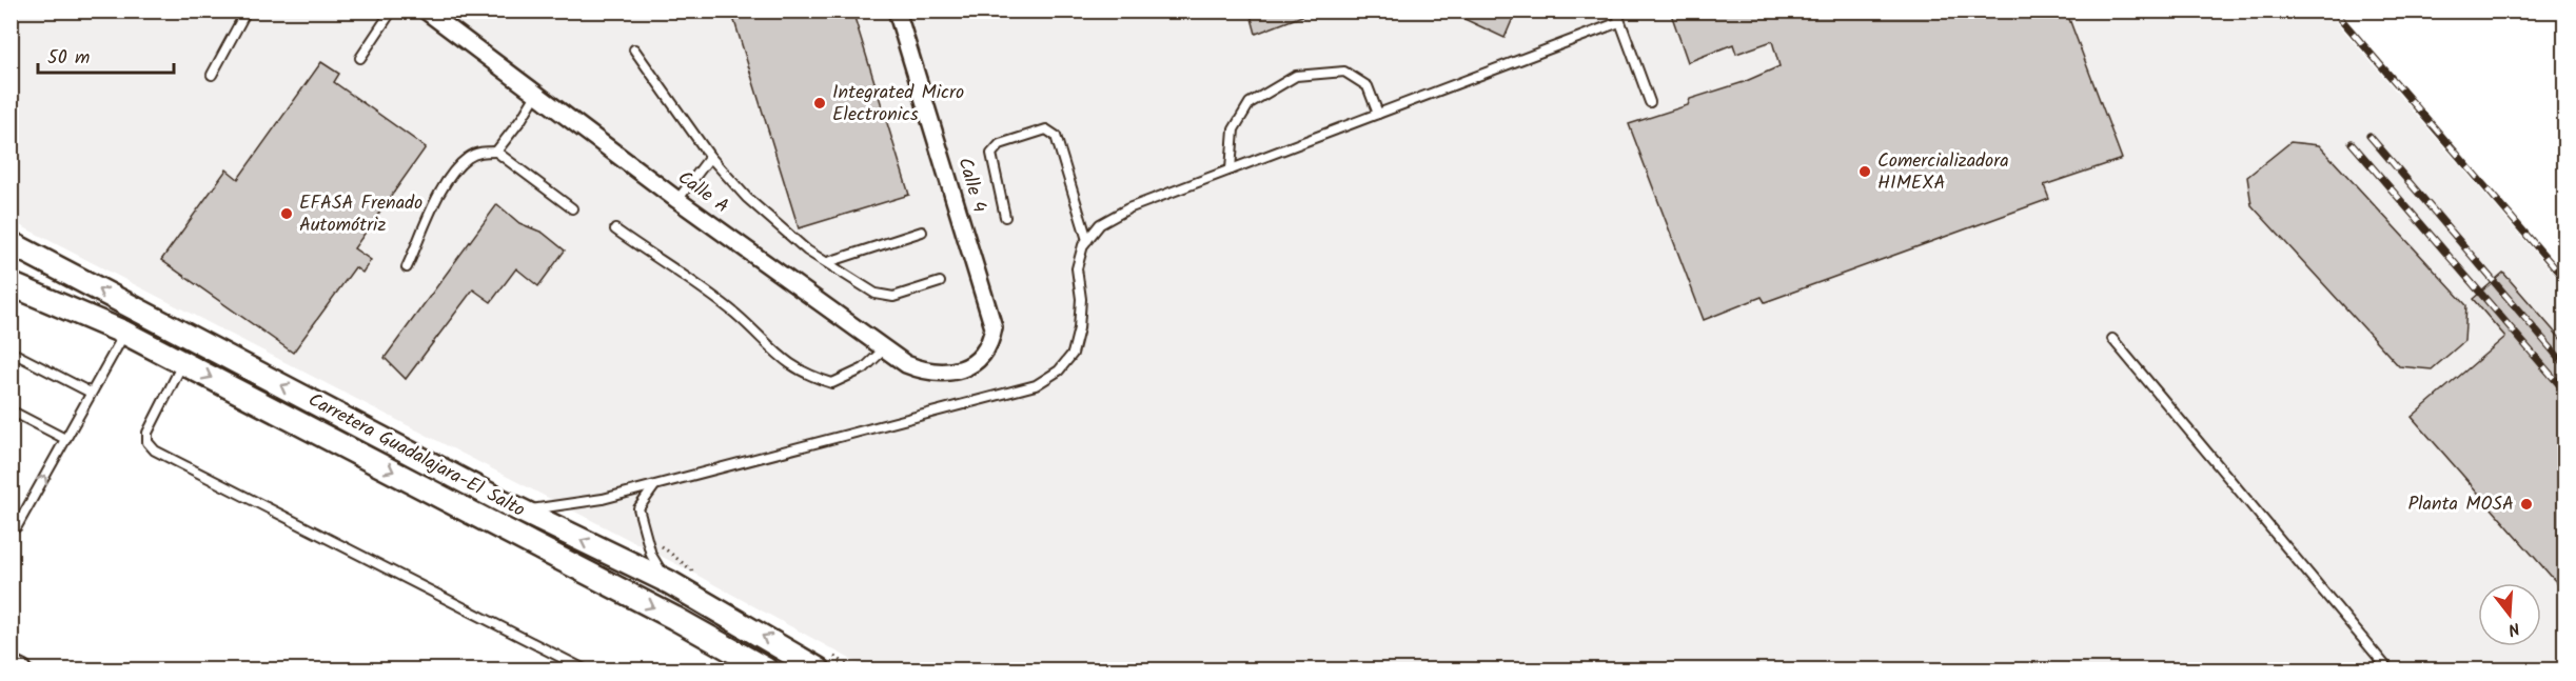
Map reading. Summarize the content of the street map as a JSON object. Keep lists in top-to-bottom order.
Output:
{
  "streets": {
    "main road": ["Carretera Guadalajara-El Salto"],
    "street": ["Calle 4", "Calle A"]
  },
  "crossings": [
    ["Calle 4", "Calle A"]
  ],
  "places": [
    "Integrated Micro Electronics",
    "Comercializadora HIMEXA",
    "EFASA Frenado Automótriz",
    "Planta MOSA"
  ],
  "scale_bar": "50 m",
  "north": "bottom"
}
